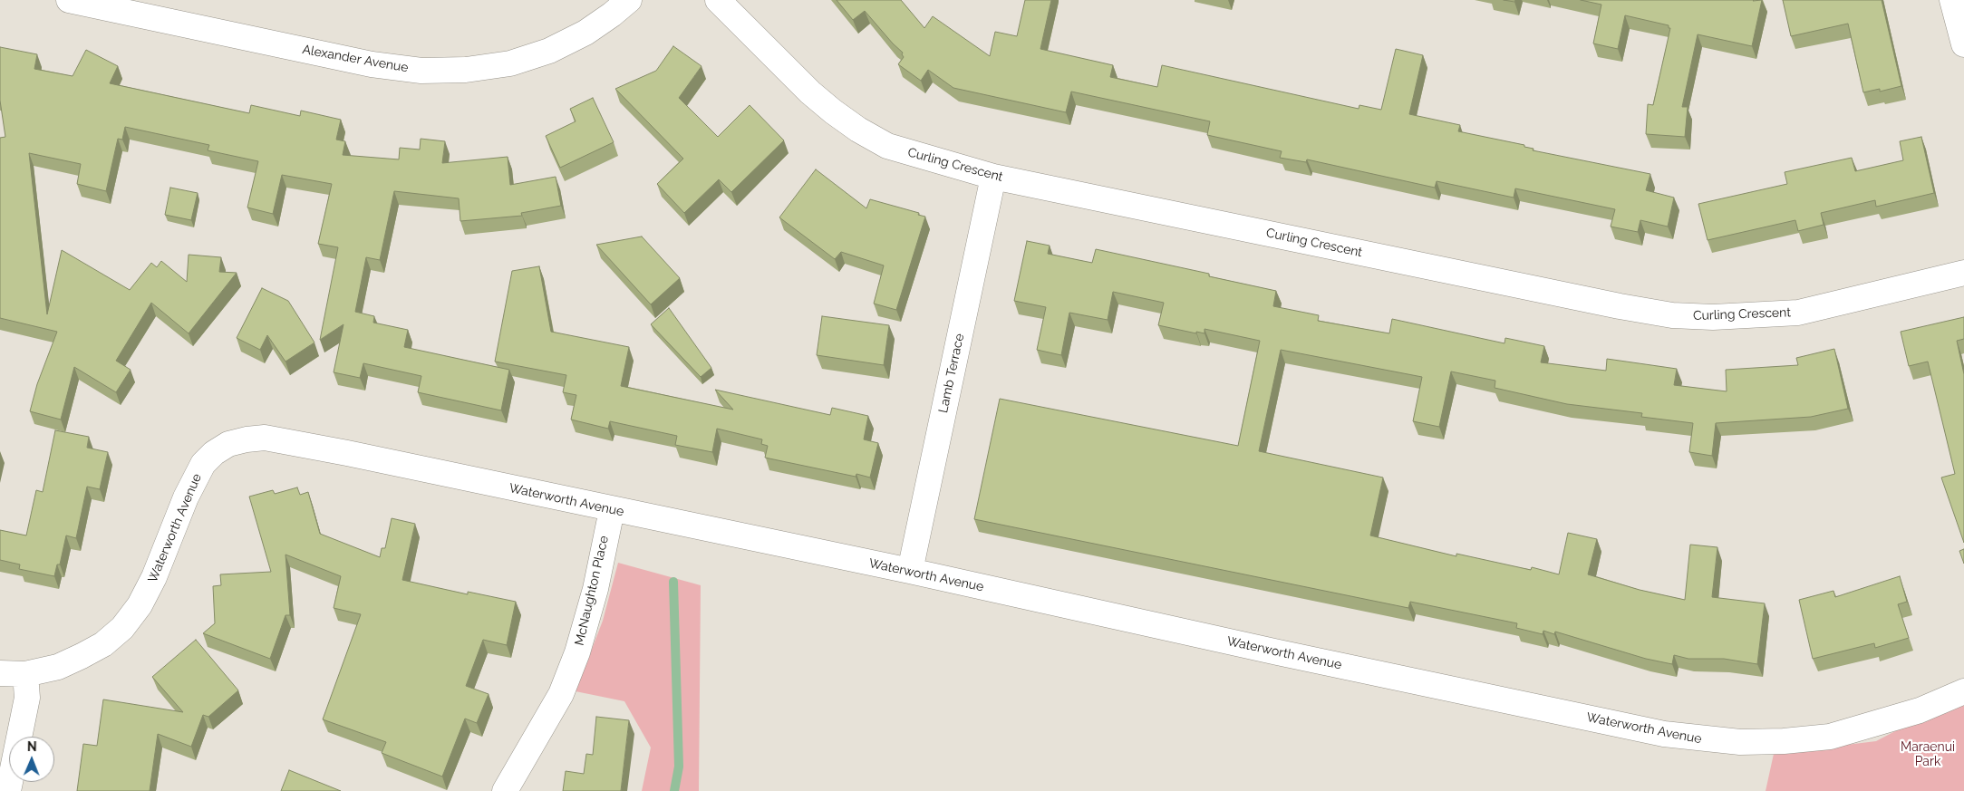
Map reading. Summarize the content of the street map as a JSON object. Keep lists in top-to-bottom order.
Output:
{
  "streets": {
    "street": [
      "Alexander Avenue",
      "Curling Crescent",
      "Lamb Terrace",
      "Waterworth Avenue",
      "McNaughton Place"
    ]
  },
  "crossings": [
    ["Curling Crescent", "Lamb Terrace"],
    ["Lamb Terrace", "Waterworth Avenue"],
    ["Waterworth Avenue", "McNaughton Place"]
  ],
  "parks": ["Maraenui Park"],
  "north": "top"
}
